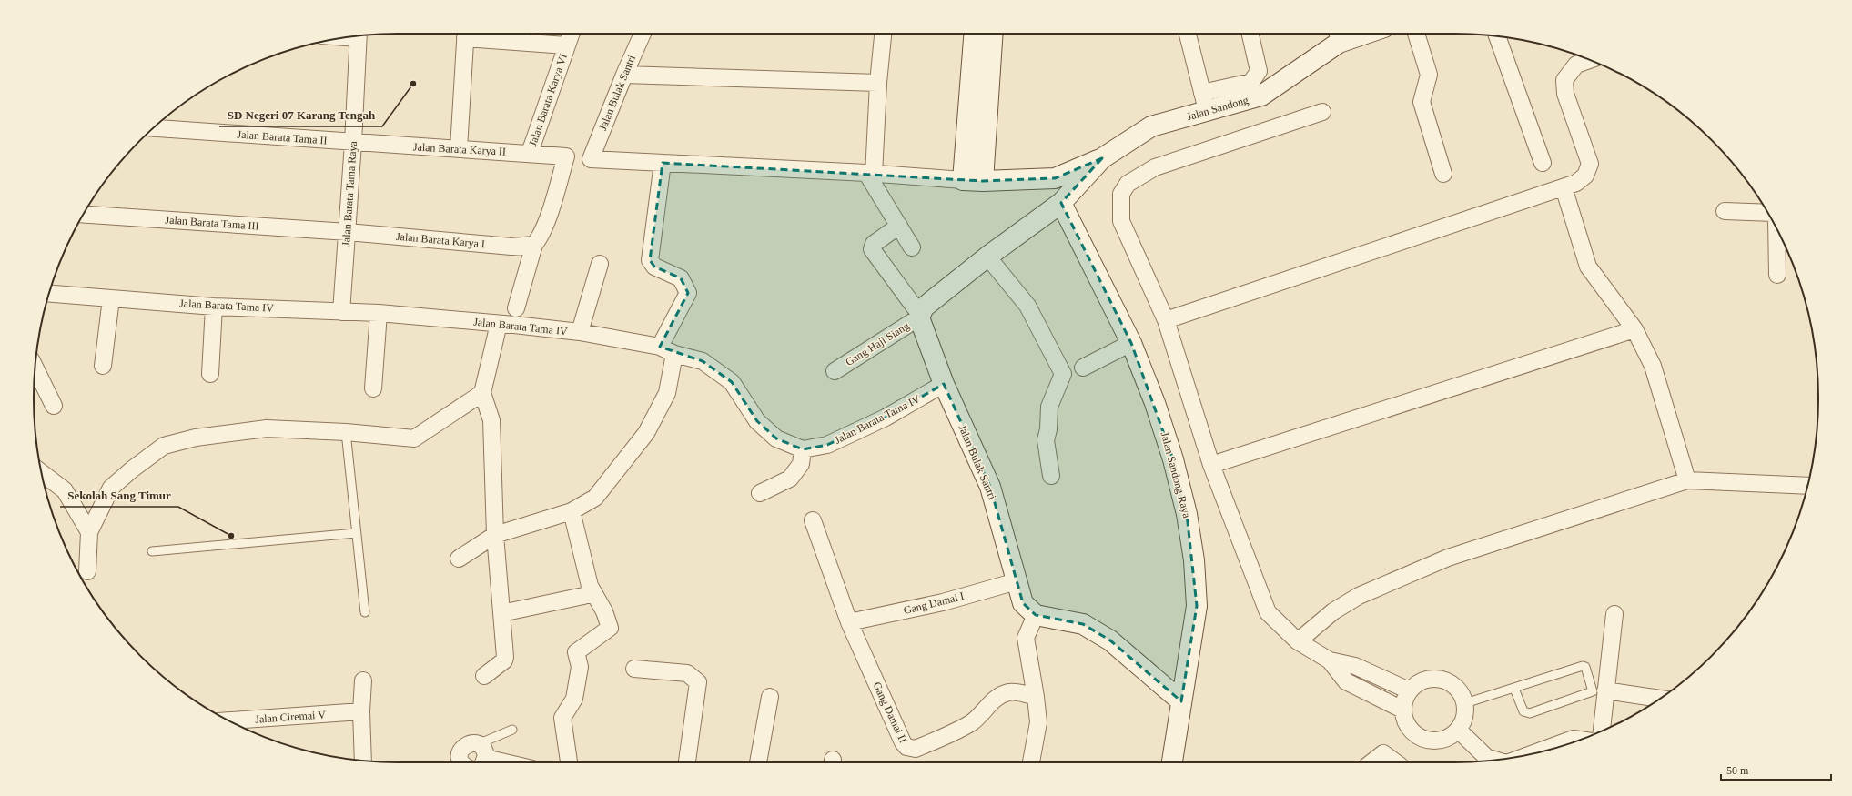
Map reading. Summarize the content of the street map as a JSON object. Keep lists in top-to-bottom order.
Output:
{
  "streets": {
    "street": [
      "Jalan Bulak Santri",
      "Jalan Barata Karya VI",
      "Jalan Sandong",
      "Jalan Barata Tama II",
      "Jalan Barata Karya II",
      "Jalan Barata Tama Raya",
      "Jalan Barata Tama III",
      "Jalan Barata Karya I",
      "Jalan Barata Tama IV",
      "Gang Haji Siang",
      "Jalan Sandong Raya",
      "Gang Damai I",
      "Gang Damai II",
      "Jalan Ciremai V"
    ]
  },
  "crossings": [
    ["Jalan Bulak Santri", "Jalan Barata Tama IV"],
    ["Jalan Bulak Santri", "Gang Haji Siang"],
    ["Jalan Bulak Santri", "Gang Damai I"],
    ["Jalan Barata Karya VI", "Jalan Barata Karya II"],
    ["Jalan Sandong", "Jalan Sandong Raya"],
    ["Jalan Barata Tama II", "Jalan Barata Karya II"],
    ["Jalan Barata Tama II", "Jalan Barata Tama Raya"],
    ["Jalan Barata Karya II", "Jalan Barata Tama Raya"],
    ["Jalan Barata Karya II", "Jalan Barata Karya I"],
    ["Jalan Barata Tama Raya", "Jalan Barata Tama III"],
    ["Jalan Barata Tama Raya", "Jalan Barata Karya I"],
    ["Jalan Barata Tama Raya", "Jalan Barata Tama IV"],
    ["Jalan Barata Tama III", "Jalan Barata Karya I"],
    ["Gang Damai I", "Gang Damai II"]
  ],
  "places": ["SD Negeri 07 Karang Tengah", "Sekolah Sang Timur"],
  "scale_bar": "50 m"
}
